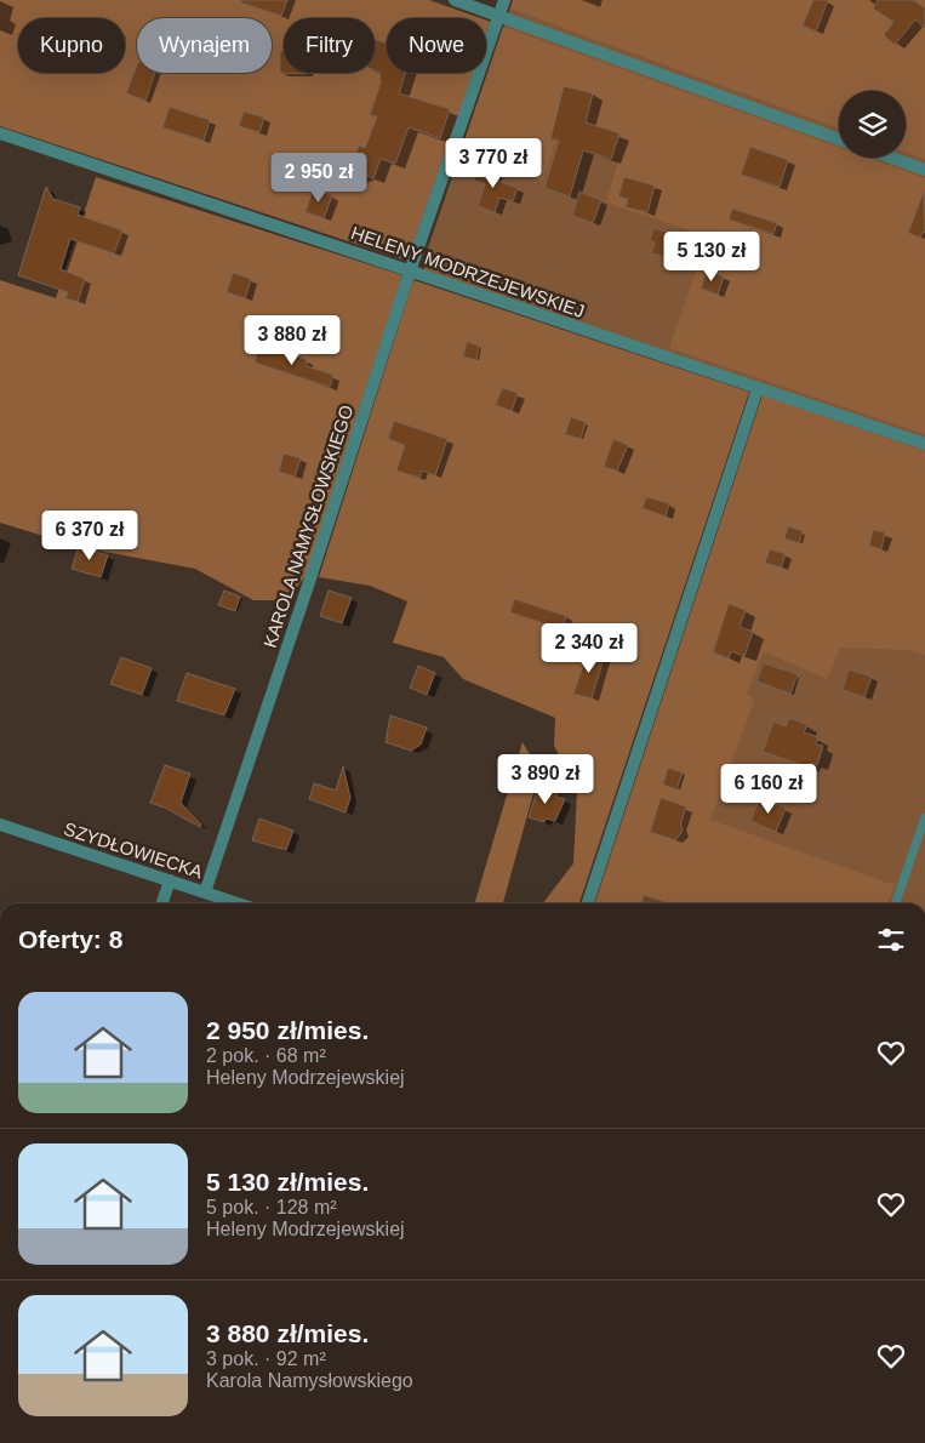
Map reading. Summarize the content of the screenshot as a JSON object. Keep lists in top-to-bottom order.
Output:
{
  "streets": {
    "street": ["HELENY MODRZEJEWSKIEJ", "KAROLA NAMYSŁOWSKIEGO", "SZYDŁOWIECKA"]
  },
  "crossings": [
    ["HELENY MODRZEJEWSKIEJ", "KAROLA NAMYSŁOWSKIEGO"],
    ["KAROLA NAMYSŁOWSKIEGO", "SZYDŁOWIECKA"]
  ],
  "page": {
    "chip": [
      "Kupno",
      "Wynajem",
      "Filtry",
      "Nowe"
    ],
    "price": [
      "3 770 zł",
      "2 950 zł",
      "5 130 zł",
      "3 880 zł",
      "6 370 zł",
      "2 340 zł",
      "3 890 zł",
      "6 160 zł"
    ],
    "heading": "Oferty: 8",
    "list": [
      {
        "name": "2 950 zł/mies.",
        "note": "2 pok. · 68 m² · Heleny Modrzejewskiej"
      },
      {
        "name": "5 130 zł/mies.",
        "note": "5 pok. · 128 m² · Heleny Modrzejewskiej"
      },
      {
        "name": "3 880 zł/mies.",
        "note": "3 pok. · 92 m² · Karola Namysłowskiego"
      }
    ]
  }
}
